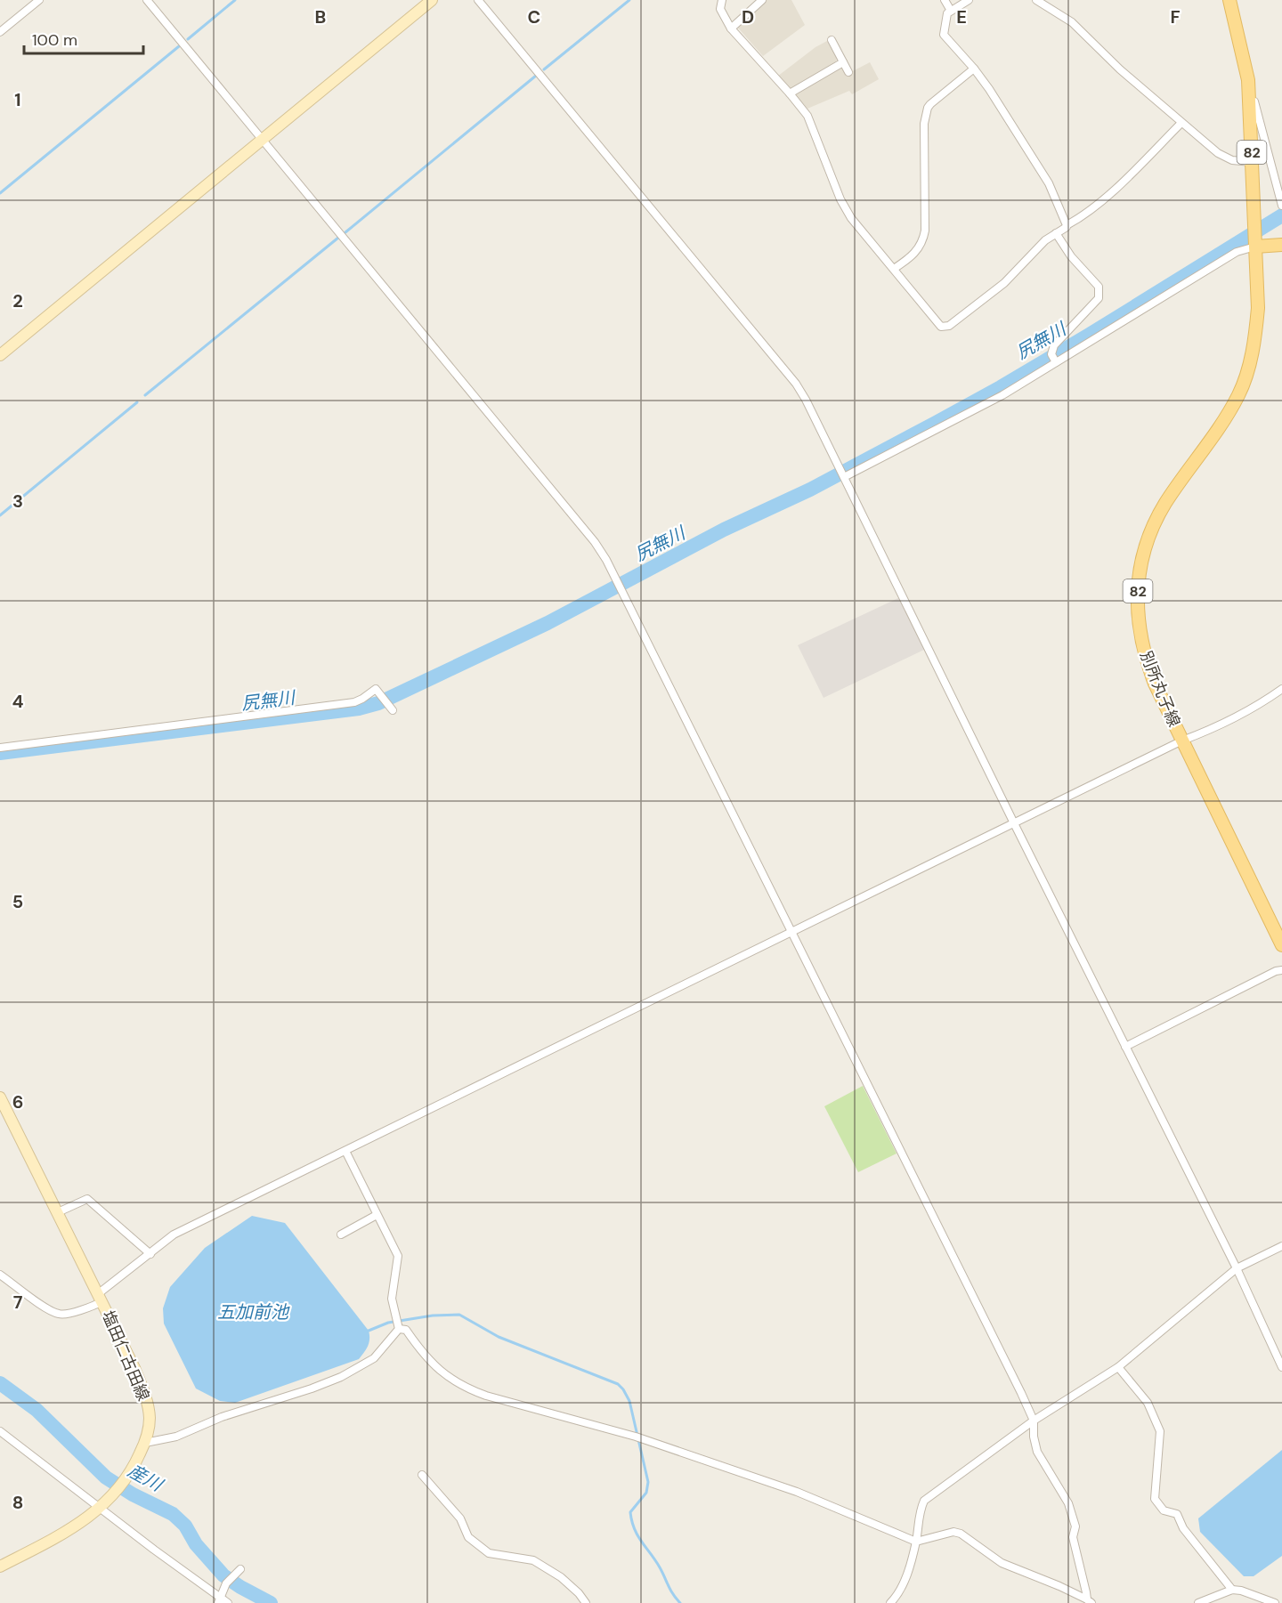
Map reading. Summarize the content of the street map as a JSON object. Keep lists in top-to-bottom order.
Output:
{
  "streets": {
    "main road": ["82", "別所丸子線", "塩田仁古田線"]
  },
  "water": ["尻無川", "五加前池", "産川"],
  "scale_bar": "100 m",
  "grid": {
    "columns": [
      "B",
      "C",
      "D",
      "E",
      "F"
    ],
    "rows": [
      "1",
      "2",
      "3",
      "4",
      "5",
      "6",
      "7",
      "8"
    ]
  }
}
